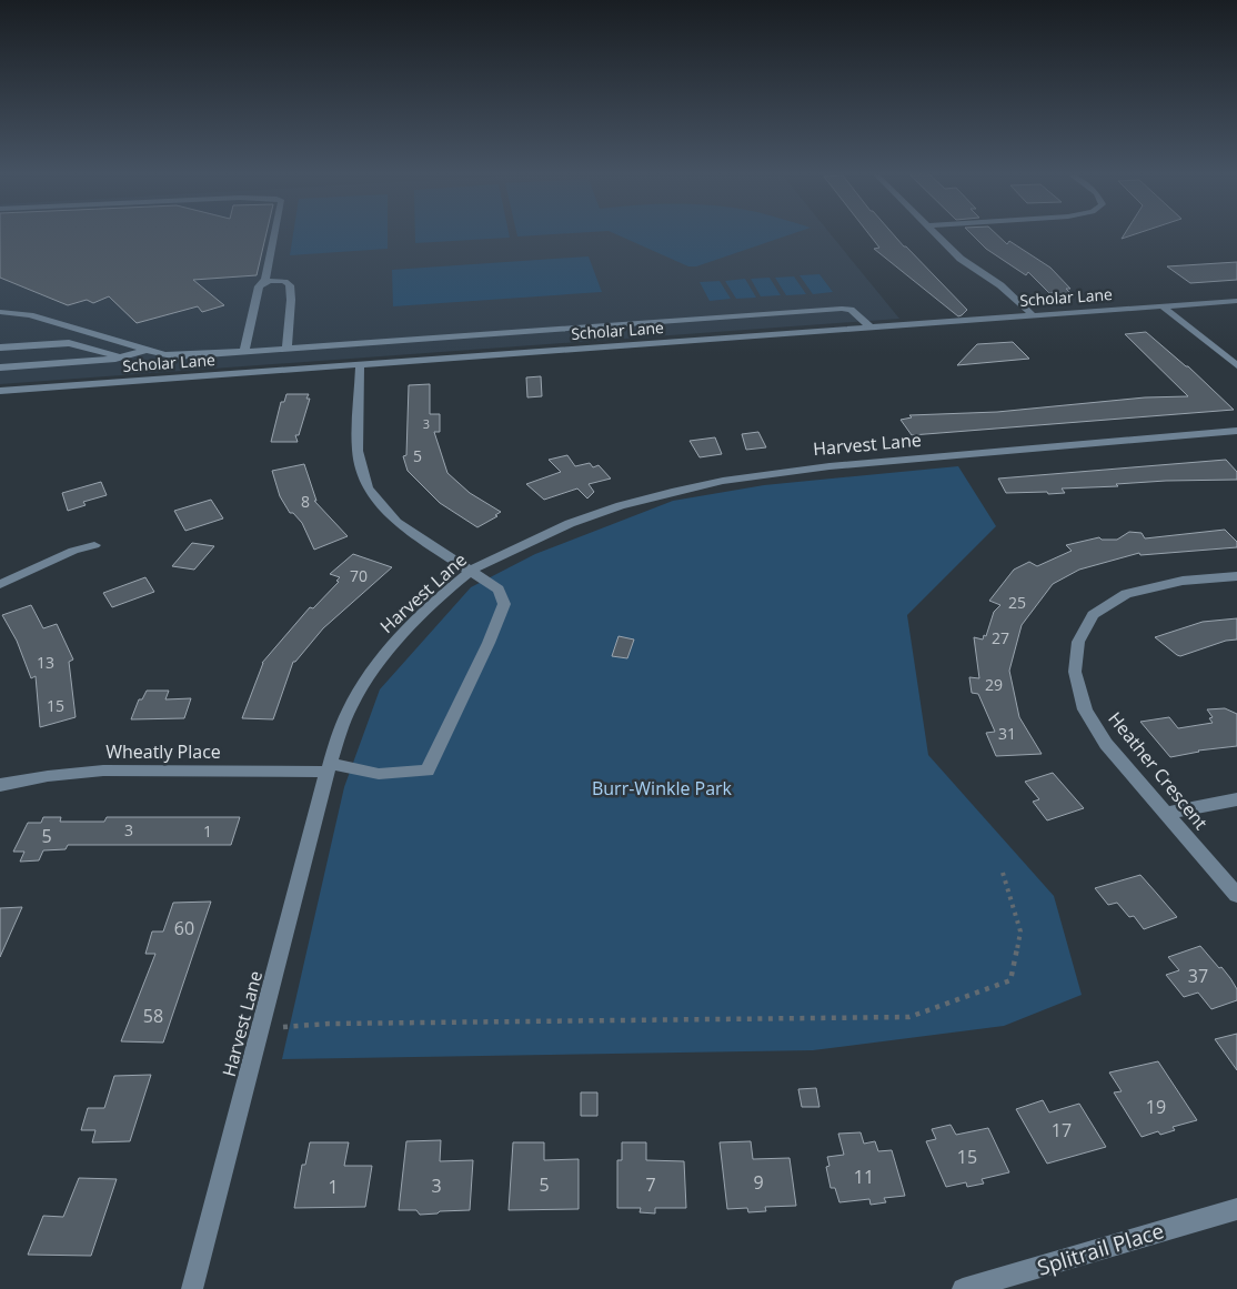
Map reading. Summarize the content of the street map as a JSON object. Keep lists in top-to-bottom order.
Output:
{
  "streets": {
    "street": [
      "Scholar Lane",
      "Harvest Lane",
      "Wheatly Place",
      "Heather Crescent",
      "Splitrail Place"
    ]
  },
  "crossings": [
    ["Harvest Lane", "Wheatly Place"]
  ],
  "parks": ["Burr-Winkle Park"],
  "house_numbers": [
    "3",
    "5",
    "8",
    "70",
    "25",
    "27",
    "13",
    "29",
    "15",
    "31",
    "3",
    "1",
    "5",
    "60",
    "37",
    "58",
    "19",
    "17",
    "15",
    "11",
    "9",
    "5",
    "7",
    "3",
    "1"
  ]
}
